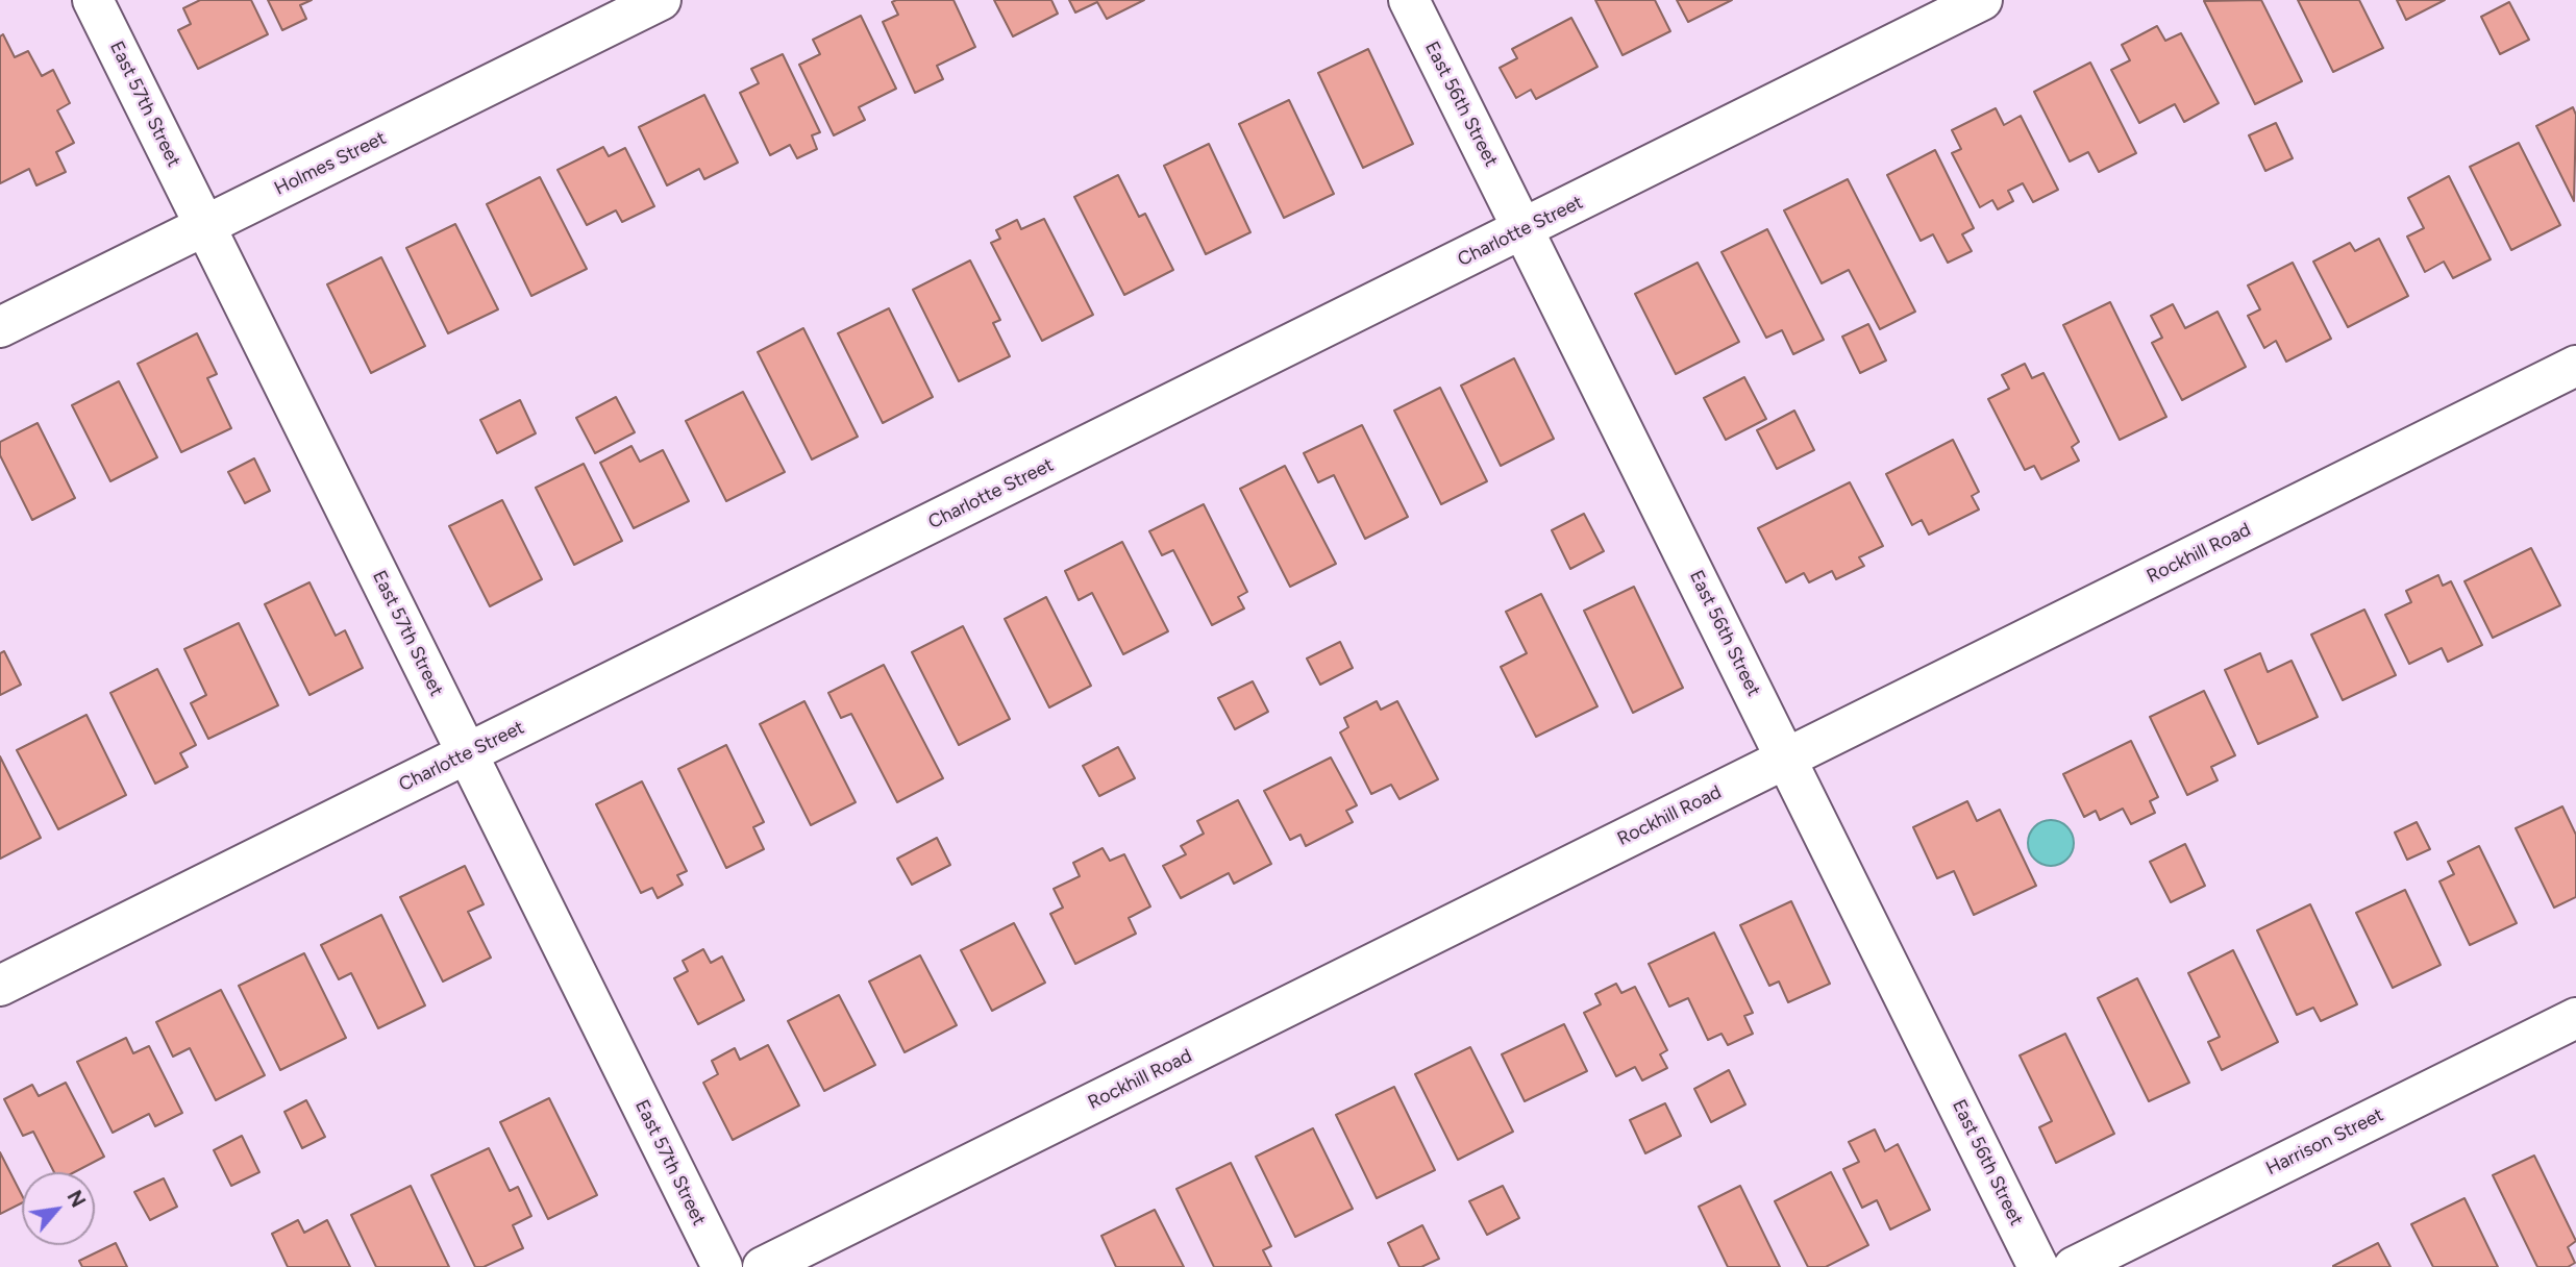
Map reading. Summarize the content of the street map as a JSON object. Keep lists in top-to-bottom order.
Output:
{
  "streets": {
    "street": [
      "East 57th Street",
      "East 56th Street",
      "Holmes Street",
      "Charlotte Street",
      "Rockhill Road",
      "Harrison Street"
    ]
  },
  "crossings": [
    ["East 57th Street", "Holmes Street"],
    ["East 57th Street", "Charlotte Street"],
    ["East 56th Street", "Charlotte Street"],
    ["East 56th Street", "Rockhill Road"]
  ],
  "north": "top right"
}
